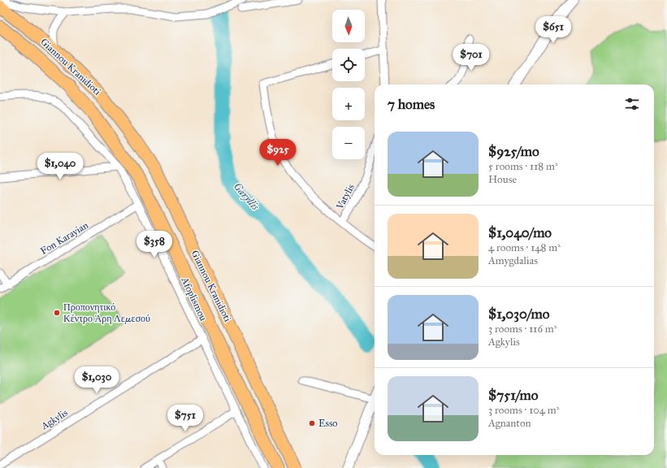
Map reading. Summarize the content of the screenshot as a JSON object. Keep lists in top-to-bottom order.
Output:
{
  "streets": {
    "main road": ["Giannou Kranidioti"],
    "street": [
      "Vatylis",
      "Fon Karayian",
      "Afoplismou",
      "Agkylis"
    ]
  },
  "crossings": [
    ["Fon Karayian", "Afoplismou"],
    ["Afoplismou", "Agkylis"]
  ],
  "water": ["Garyllis"],
  "places": ["Προπονητικό Κέντρο Άρη Λεμεσού", "Esso"],
  "north": "bottom",
  "page": {
    "map_buttons": ["+", "−"],
    "price": [
      "$651",
      "$701",
      "$925",
      "$1,040",
      "$358",
      "$1,030",
      "$751"
    ],
    "heading": "7 homes",
    "list": [
      {
        "name": "$925/mo",
        "note": "5 rooms · 118 m² · House"
      },
      {
        "name": "$1,040/mo",
        "note": "4 rooms · 148 m² · Amygdalias"
      },
      {
        "name": "$1,030/mo",
        "note": "3 rooms · 116 m² · Agkylis"
      },
      {
        "name": "$751/mo",
        "note": "3 rooms · 104 m² · Agnanton"
      }
    ]
  }
}
